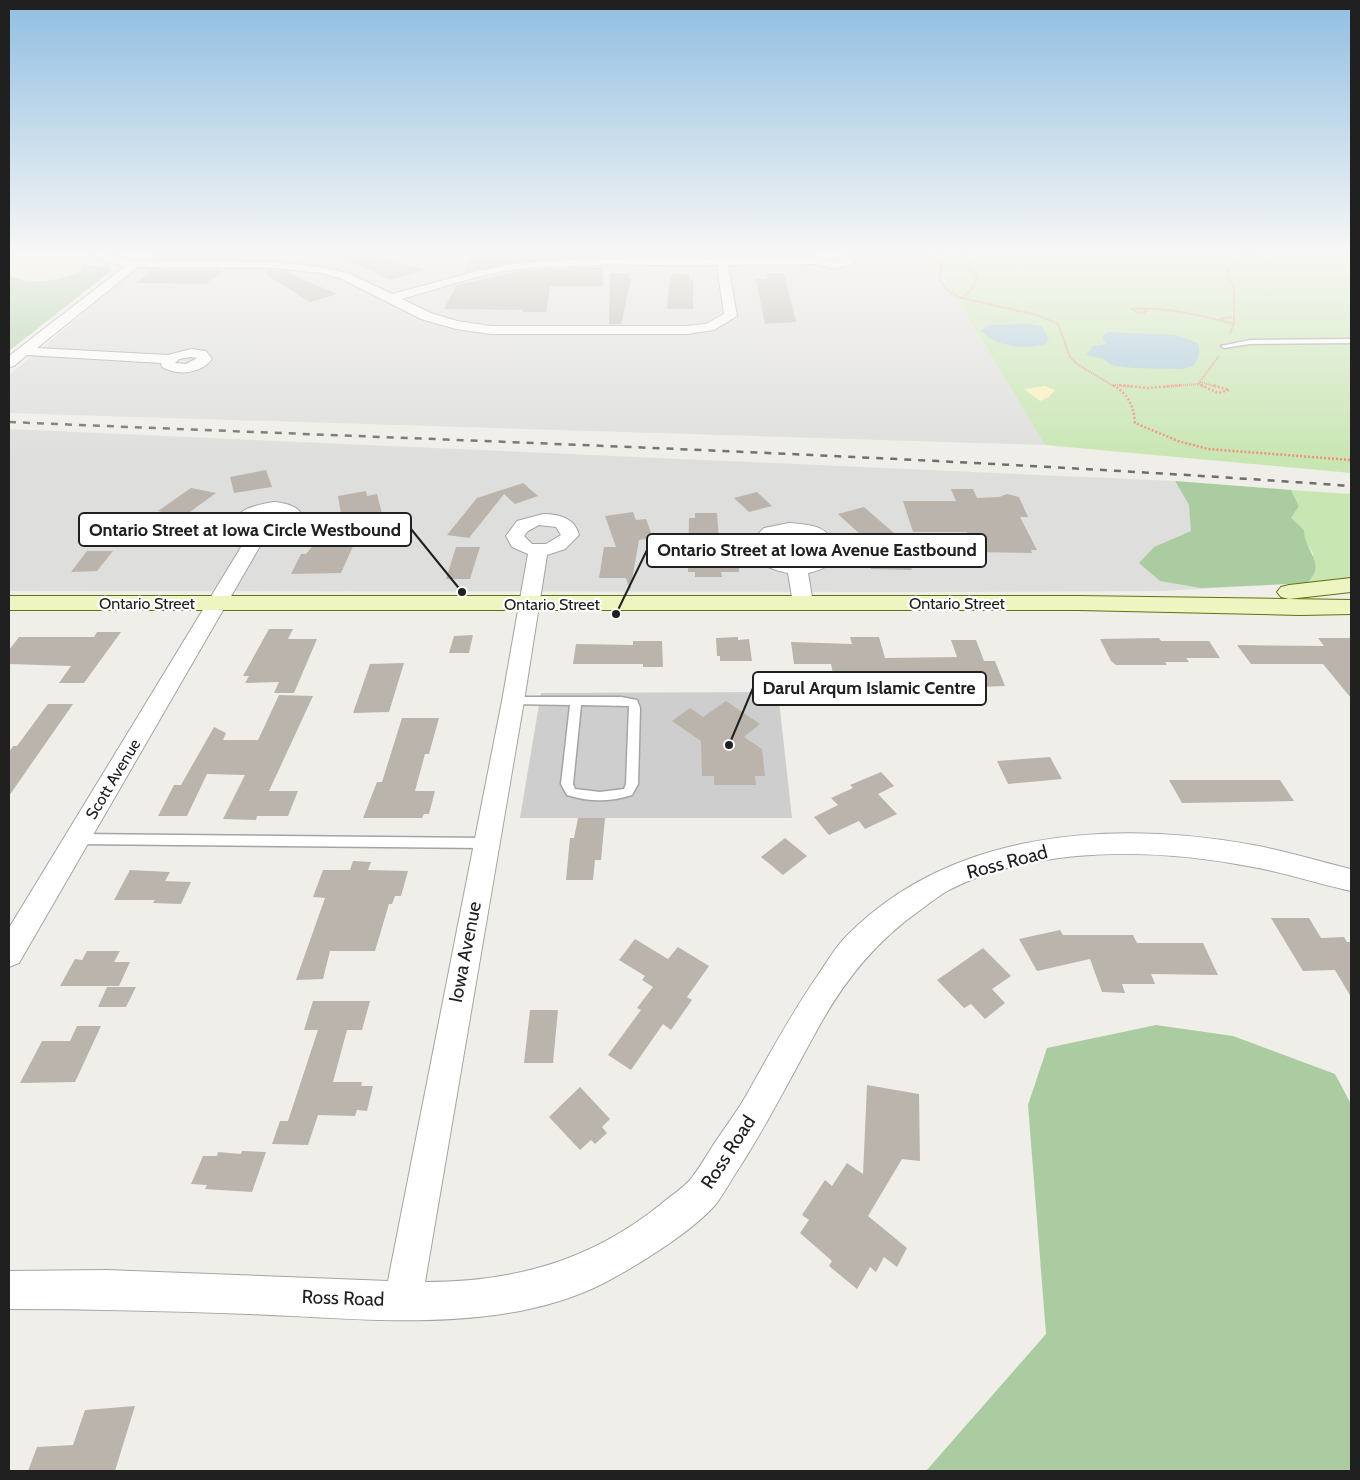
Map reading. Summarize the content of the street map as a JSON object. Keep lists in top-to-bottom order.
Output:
{
  "streets": {
    "main road": ["Ontario Street"],
    "street": ["Scott Avenue", "Ross Road", "Iowa Avenue"]
  },
  "crossings": [
    ["Ontario Street", "Scott Avenue"],
    ["Ontario Street", "Iowa Avenue"],
    ["Ross Road", "Iowa Avenue"]
  ],
  "places": ["Ontario Street at Iowa Circle Westbound", "Ontario Street at Iowa Avenue Eastbound", "Darul Arqum Islamic Centre"]
}
